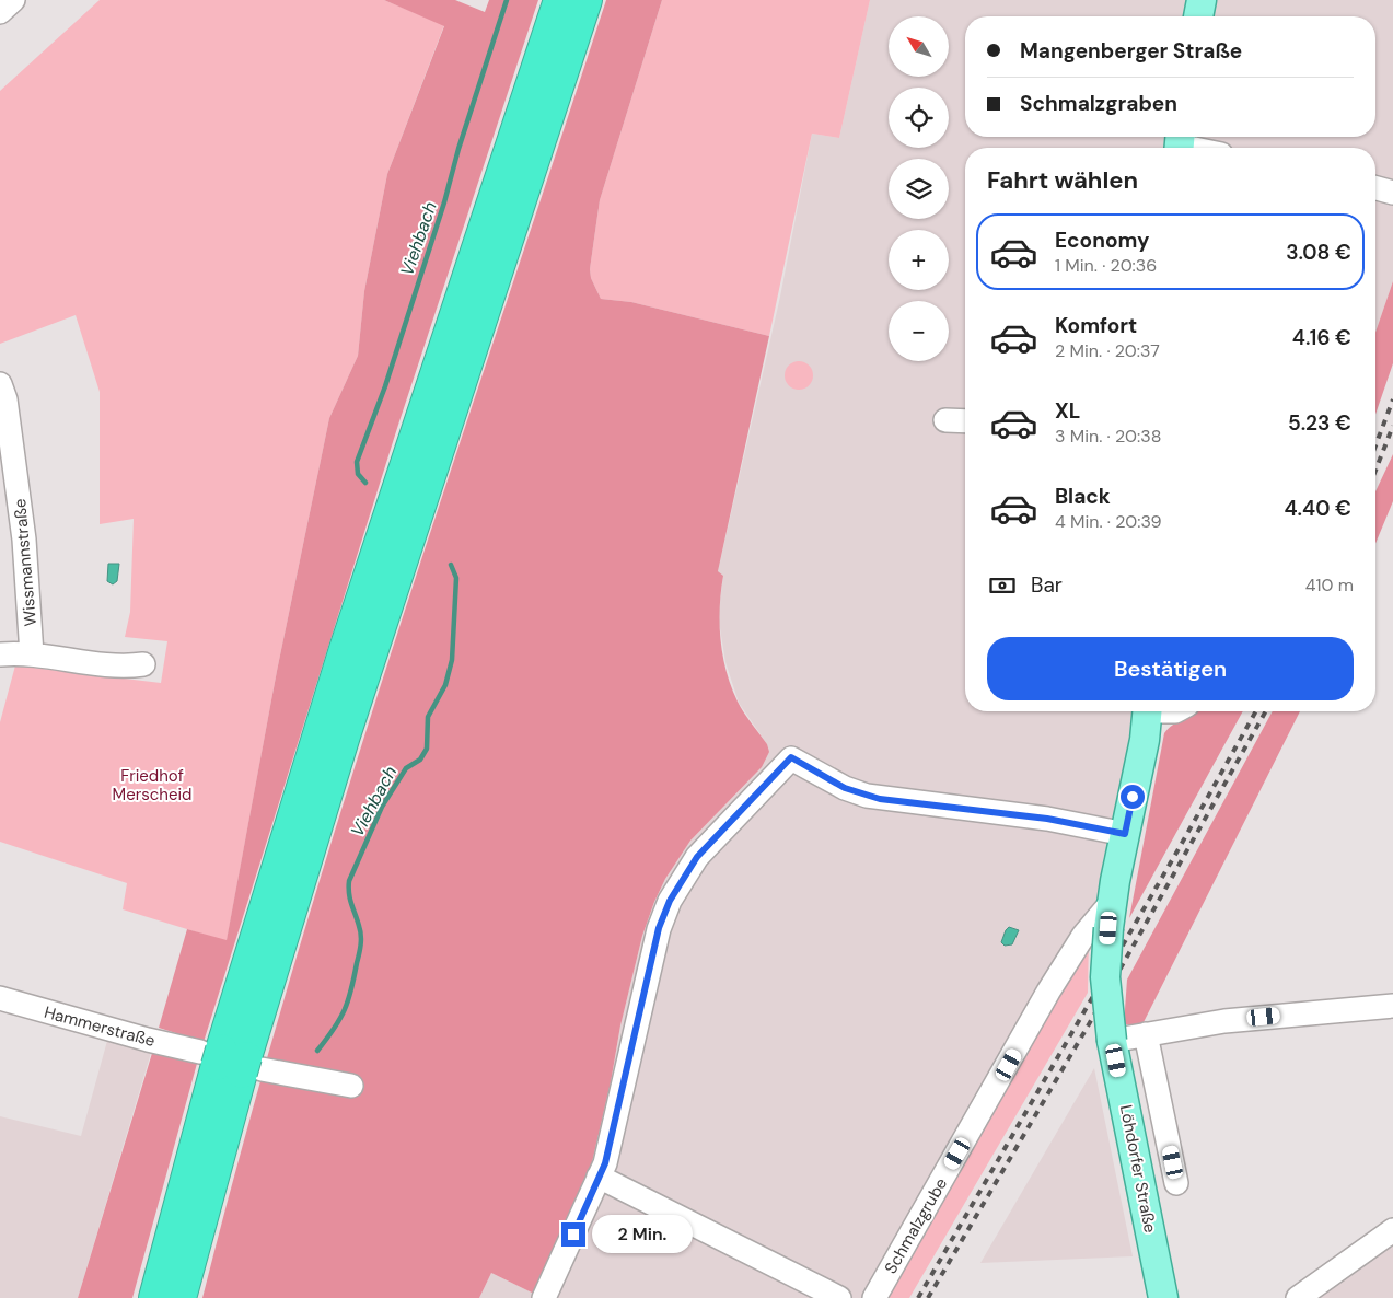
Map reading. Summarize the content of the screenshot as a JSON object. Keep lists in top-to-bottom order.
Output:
{
  "streets": {
    "main road": ["Löhdorfer Straße"],
    "street": ["Wissmannstraße", "Hammerstraße", "Schmalzgrube"]
  },
  "crossings": [
    ["Löhdorfer Straße", "Schmalzgrube"]
  ],
  "water": ["Viehbach"],
  "parks": ["Friedhof Merscheid"],
  "north": "top left",
  "page": {
    "map_buttons": ["+", "−"],
    "banner": ["Mangenberger Straße", "Schmalzgraben"],
    "heading": "Fahrt wählen",
    "list": [
      {
        "name": "Economy",
        "note": "1 Min. · 20:36",
        "value": "3.08 €"
      },
      {
        "name": "Komfort",
        "note": "2 Min. · 20:37",
        "value": "4.16 €"
      },
      {
        "name": "XL",
        "note": "3 Min. · 20:38",
        "value": "5.23 €"
      },
      {
        "name": "Black",
        "note": "4 Min. · 20:39",
        "value": "4.40 €"
      }
    ],
    "pay": ["Bar", "410 m"],
    "buttons": "Bestätigen",
    "bubble": "2 Min."
  }
}
